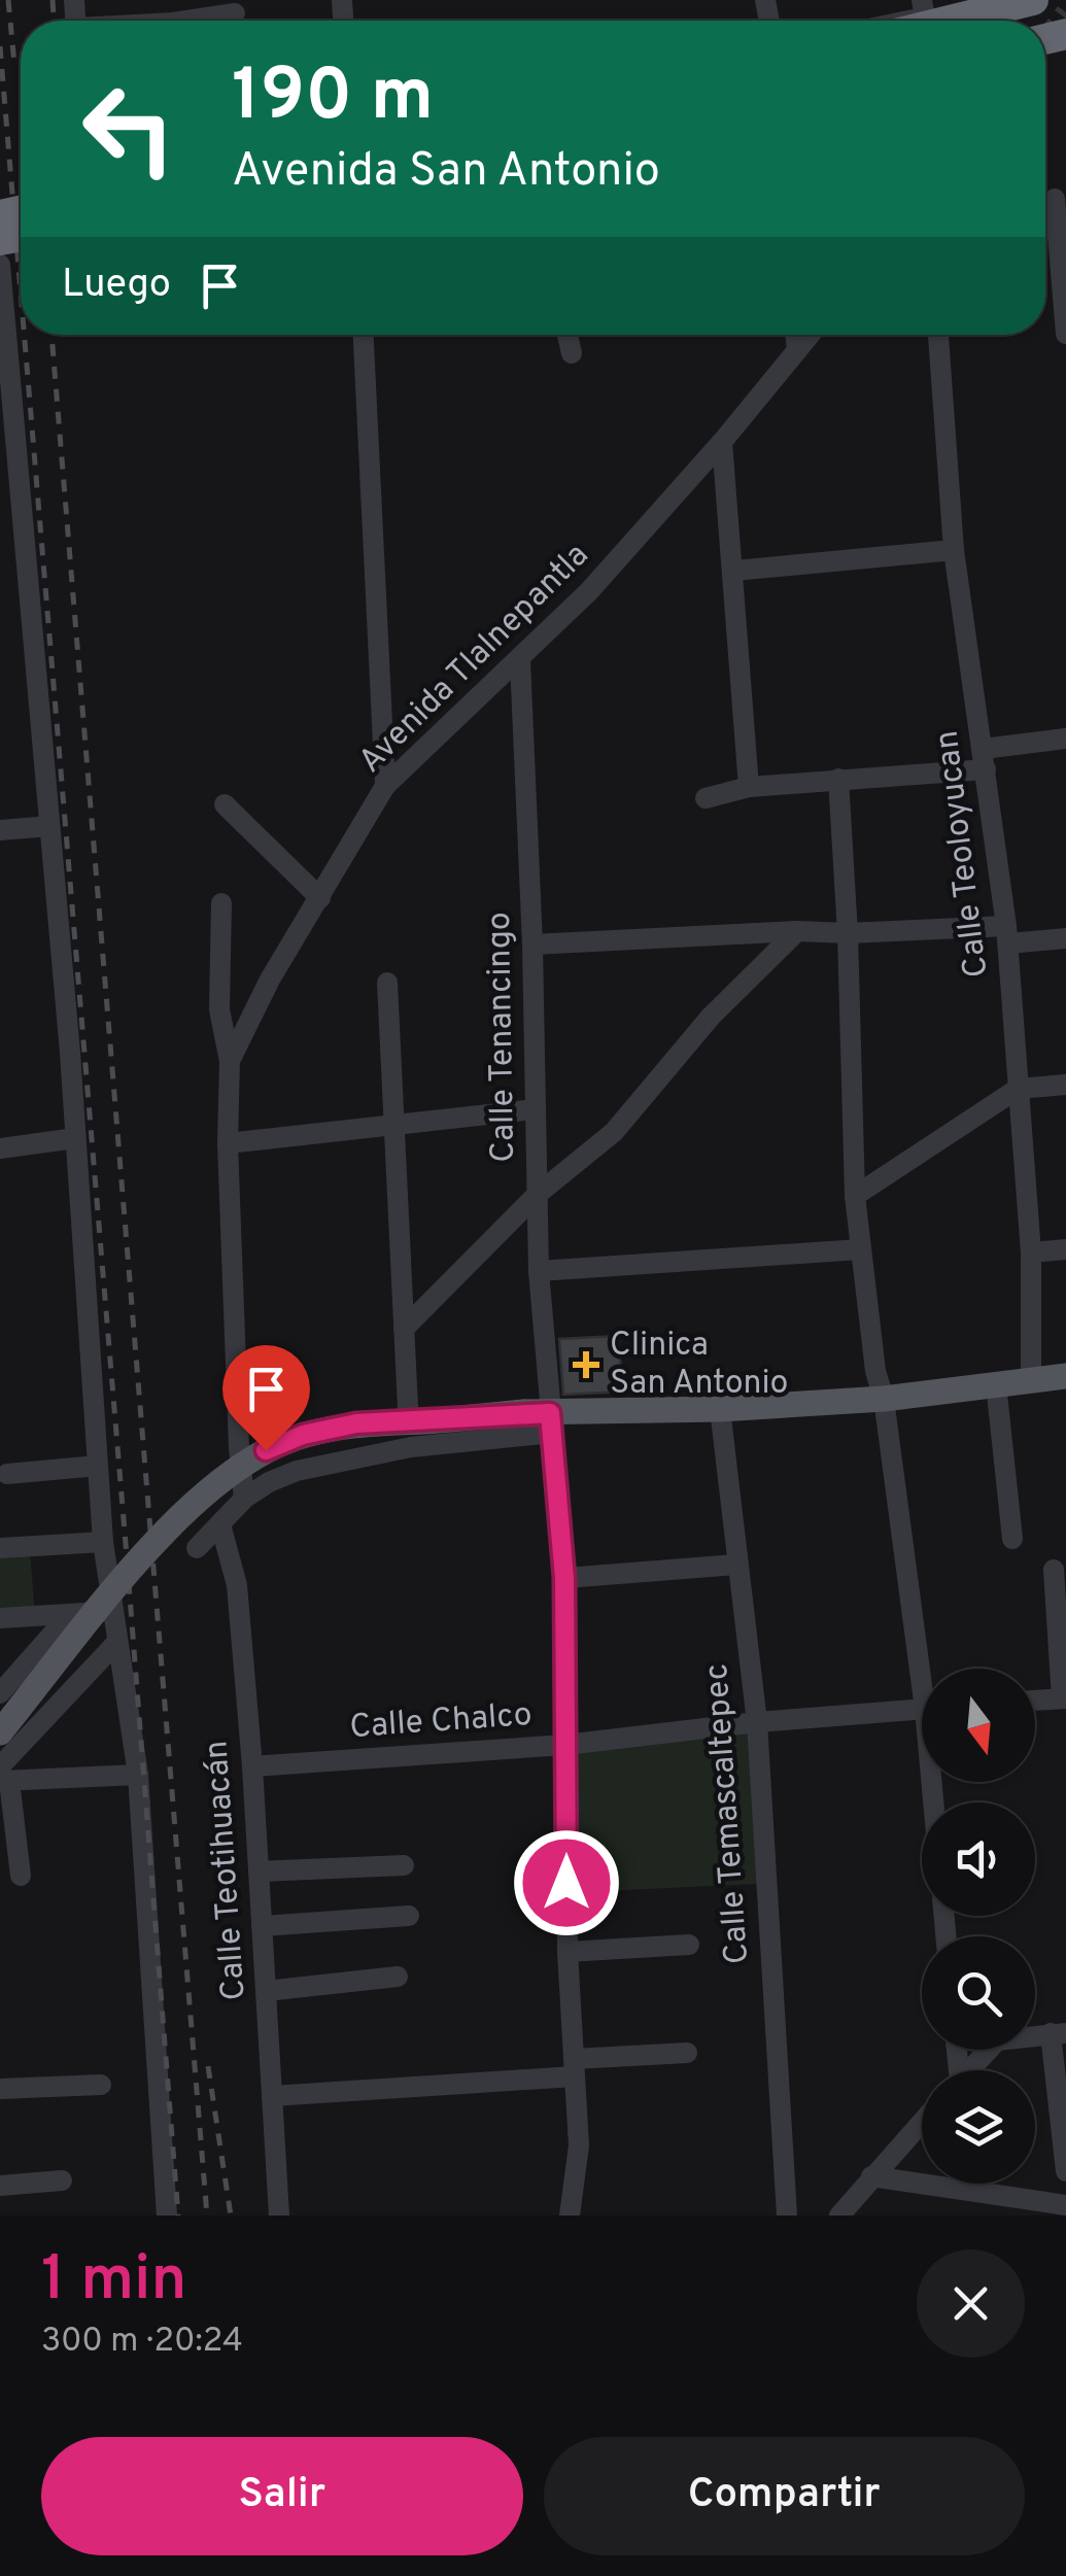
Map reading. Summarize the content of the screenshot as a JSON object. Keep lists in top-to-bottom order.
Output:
{
  "streets": {
    "street": [
      "Avenida Tlalnepantla",
      "Calle Teoloyucan",
      "Calle Tenancingo",
      "Calle Chalco",
      "Calle Temascaltepec",
      "Calle Teotihuacán"
    ]
  },
  "crossings": [
    ["Avenida Tlalnepantla", "Calle Tenancingo"],
    ["Calle Tenancingo", "Calle Chalco"],
    ["Calle Chalco", "Calle Temascaltepec"],
    ["Calle Chalco", "Calle Teotihuacán"]
  ],
  "places": {
    "health": ["Clinica San Antonio"]
  },
  "north": "bottom",
  "page": {
    "turn": ["190 m", "Avenida San Antonio"],
    "then": "Luego",
    "heading": ["1 min", "300 m · 20:24"],
    "buttons": ["Salir", "Compartir"]
  }
}
